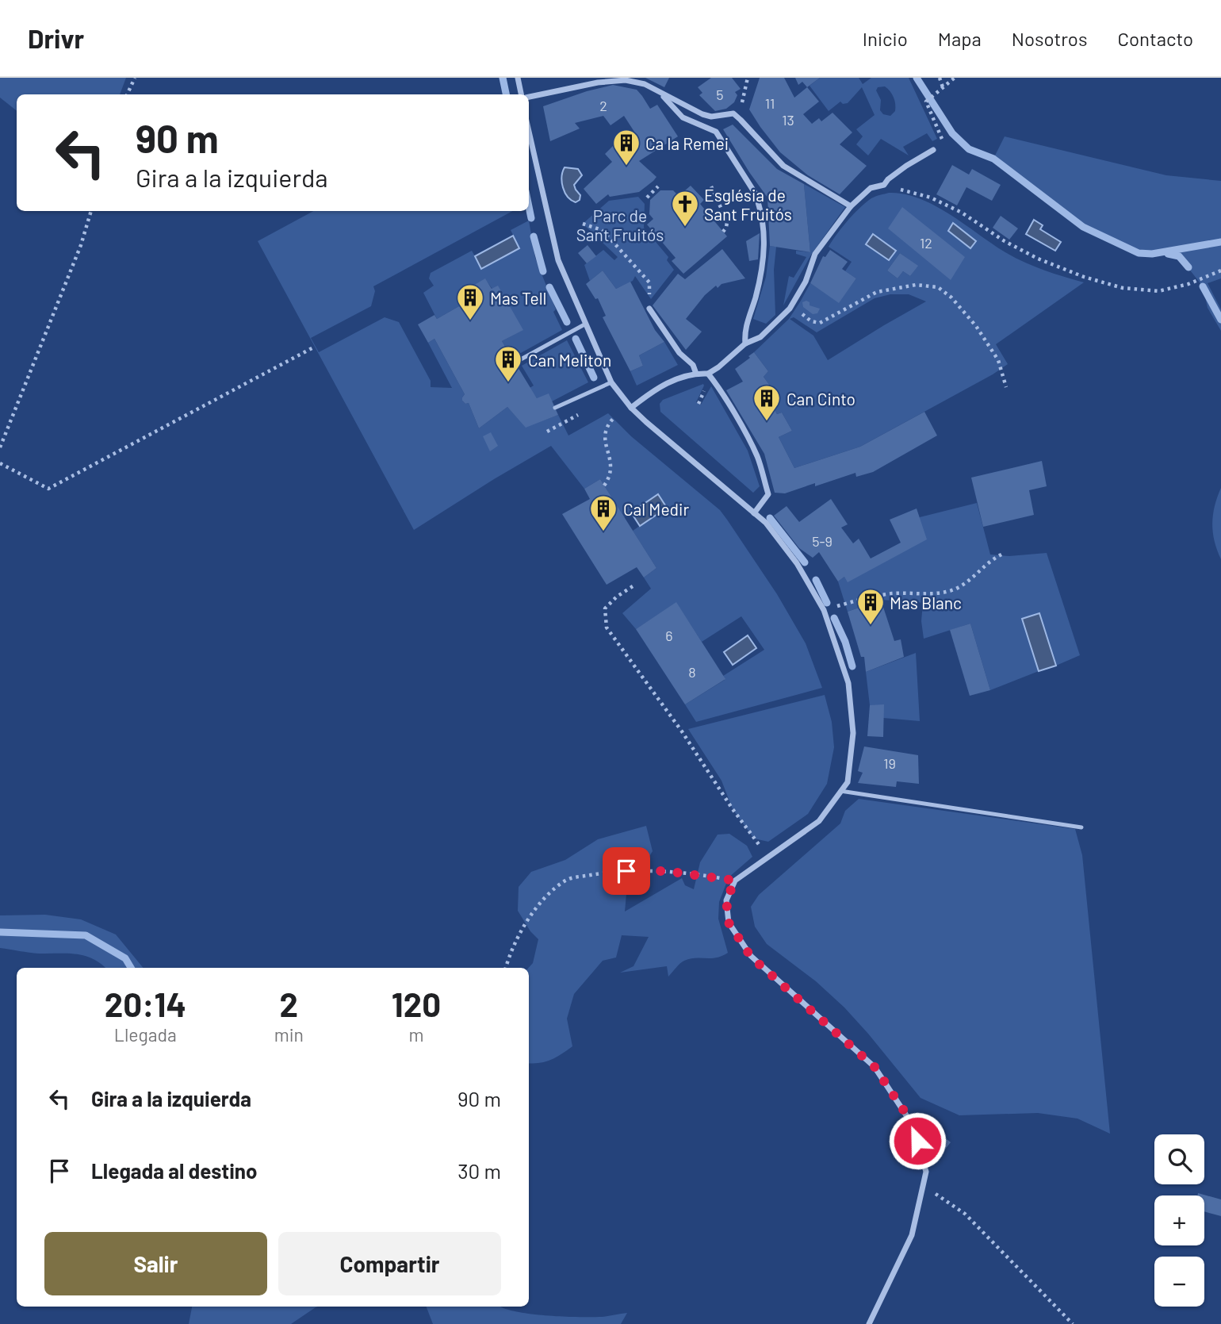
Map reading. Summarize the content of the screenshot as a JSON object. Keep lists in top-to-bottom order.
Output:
{
  "parks": ["Parc de Sant Fruitós"],
  "places": {
    "building": [
      "Ca la Remei",
      "Mas Tell",
      "Can Meliton",
      "Can Cinto",
      "Cal Medir",
      "Mas Blanc"
    ],
    "church": ["Església de Sant Fruitós"]
  },
  "house_numbers": [
    "5",
    "11",
    "2",
    "13",
    "12",
    "5-9",
    "6",
    "8",
    "19"
  ],
  "page": {
    "header": "Drivr",
    "nav": [
      "Inicio",
      "Mapa",
      "Nosotros",
      "Contacto"
    ],
    "turn": ["90 m", "Gira a la izquierda"],
    "eta": [
      "20:14",
      "Llegada",
      "2",
      "min",
      "120",
      "m"
    ],
    "list": [
      {
        "name": "Gira a la izquierda",
        "value": "90 m"
      },
      {
        "name": "Llegada al destino",
        "value": "30 m"
      }
    ],
    "map_buttons": ["+", "−"],
    "buttons": ["Salir", "Compartir"]
  }
}
